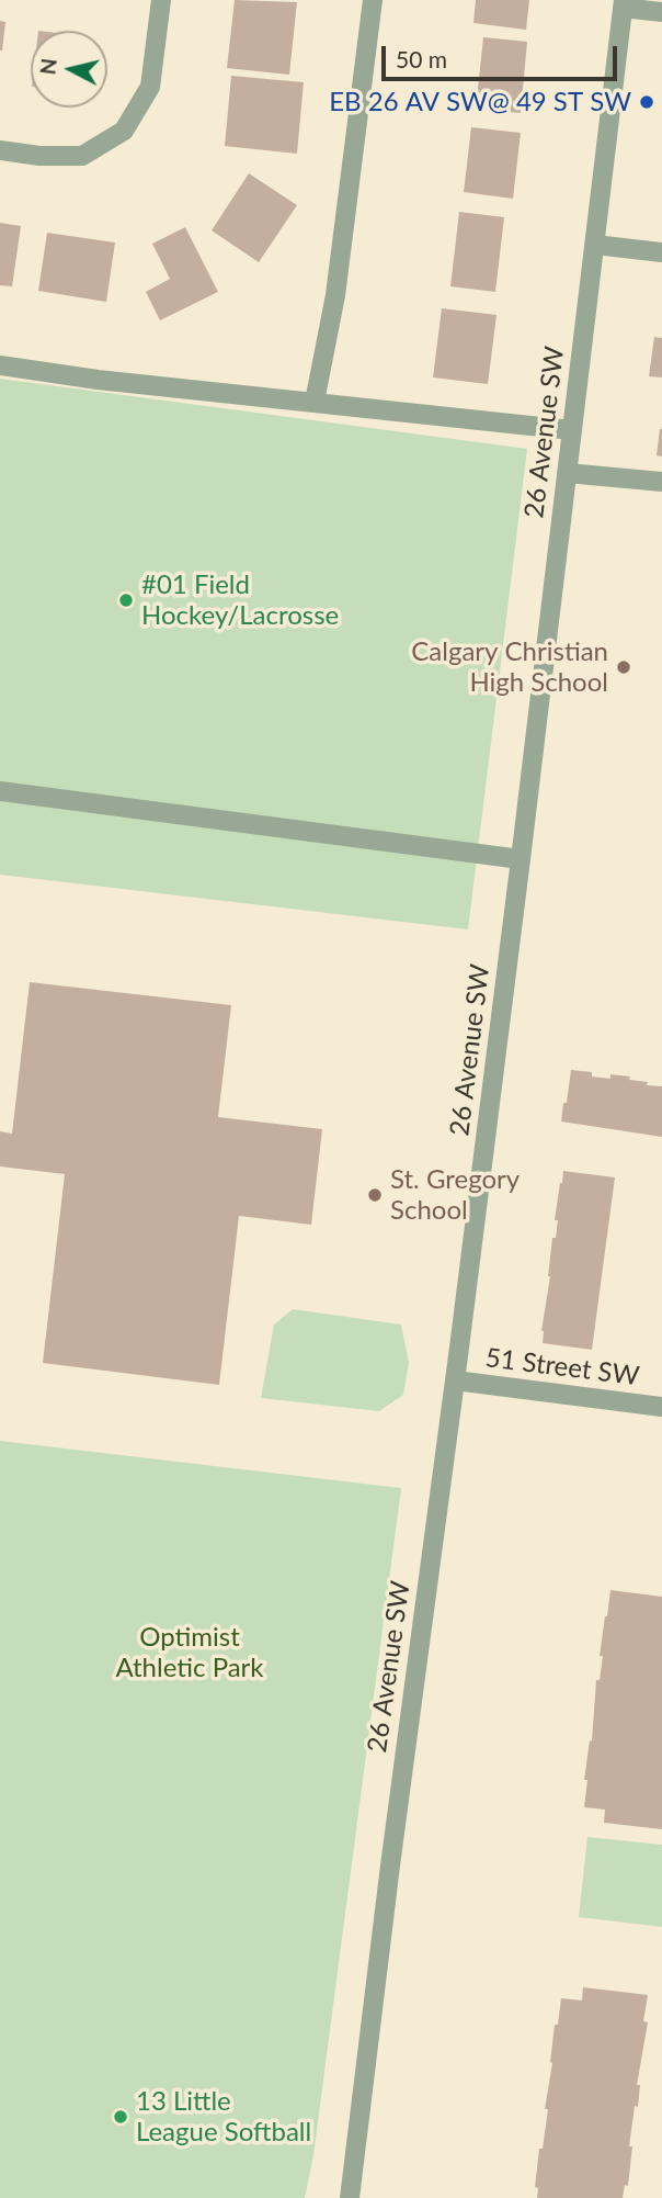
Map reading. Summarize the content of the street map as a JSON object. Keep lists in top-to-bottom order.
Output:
{
  "streets": {
    "street": ["26 Avenue SW", "51 Street SW"]
  },
  "crossings": [
    ["26 Avenue SW", "51 Street SW"]
  ],
  "parks": ["Optimist Athletic Park"],
  "places": [
    "EB 26 AV SW@ 49 ST SW",
    "#01 Field Hockey/Lacrosse",
    "Calgary Christian High School",
    "St. Gregory School",
    "13 Little League Softball"
  ],
  "scale_bar": "50 m",
  "north": "left"
}
